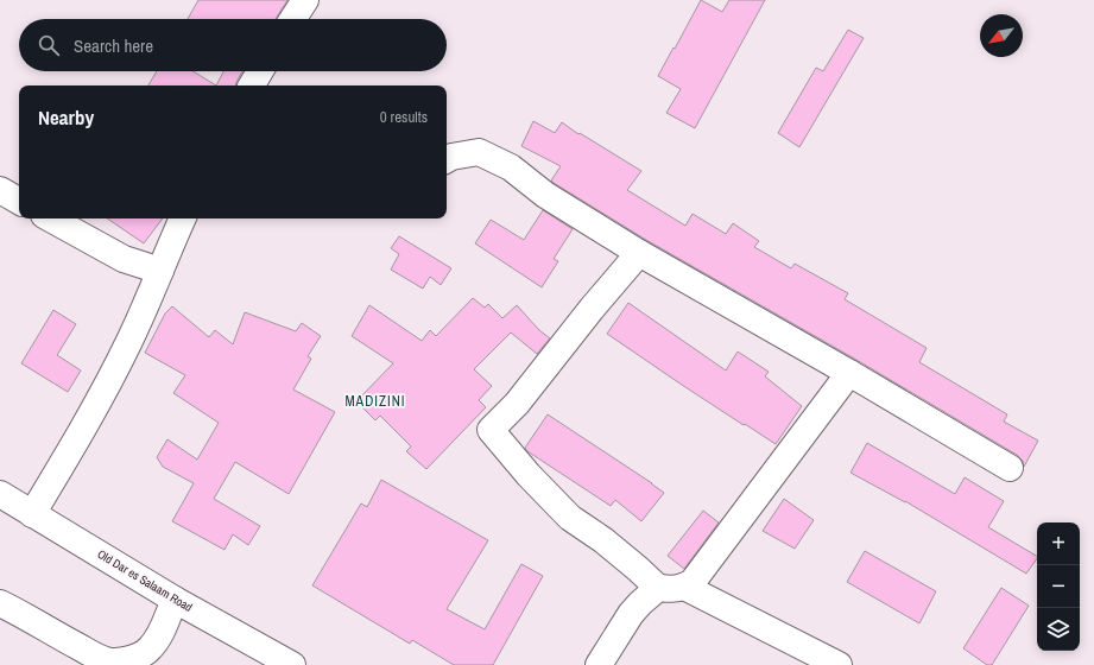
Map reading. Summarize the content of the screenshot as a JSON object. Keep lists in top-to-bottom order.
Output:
{
  "streets": {
    "street": ["Old Dar es Salaam Road"]
  },
  "districts": ["MADIZINI"],
  "north": "bottom left",
  "page": {
    "search": "Search here",
    "heading": ["Nearby", "0 results"],
    "map_buttons": ["+", "−"]
  }
}
